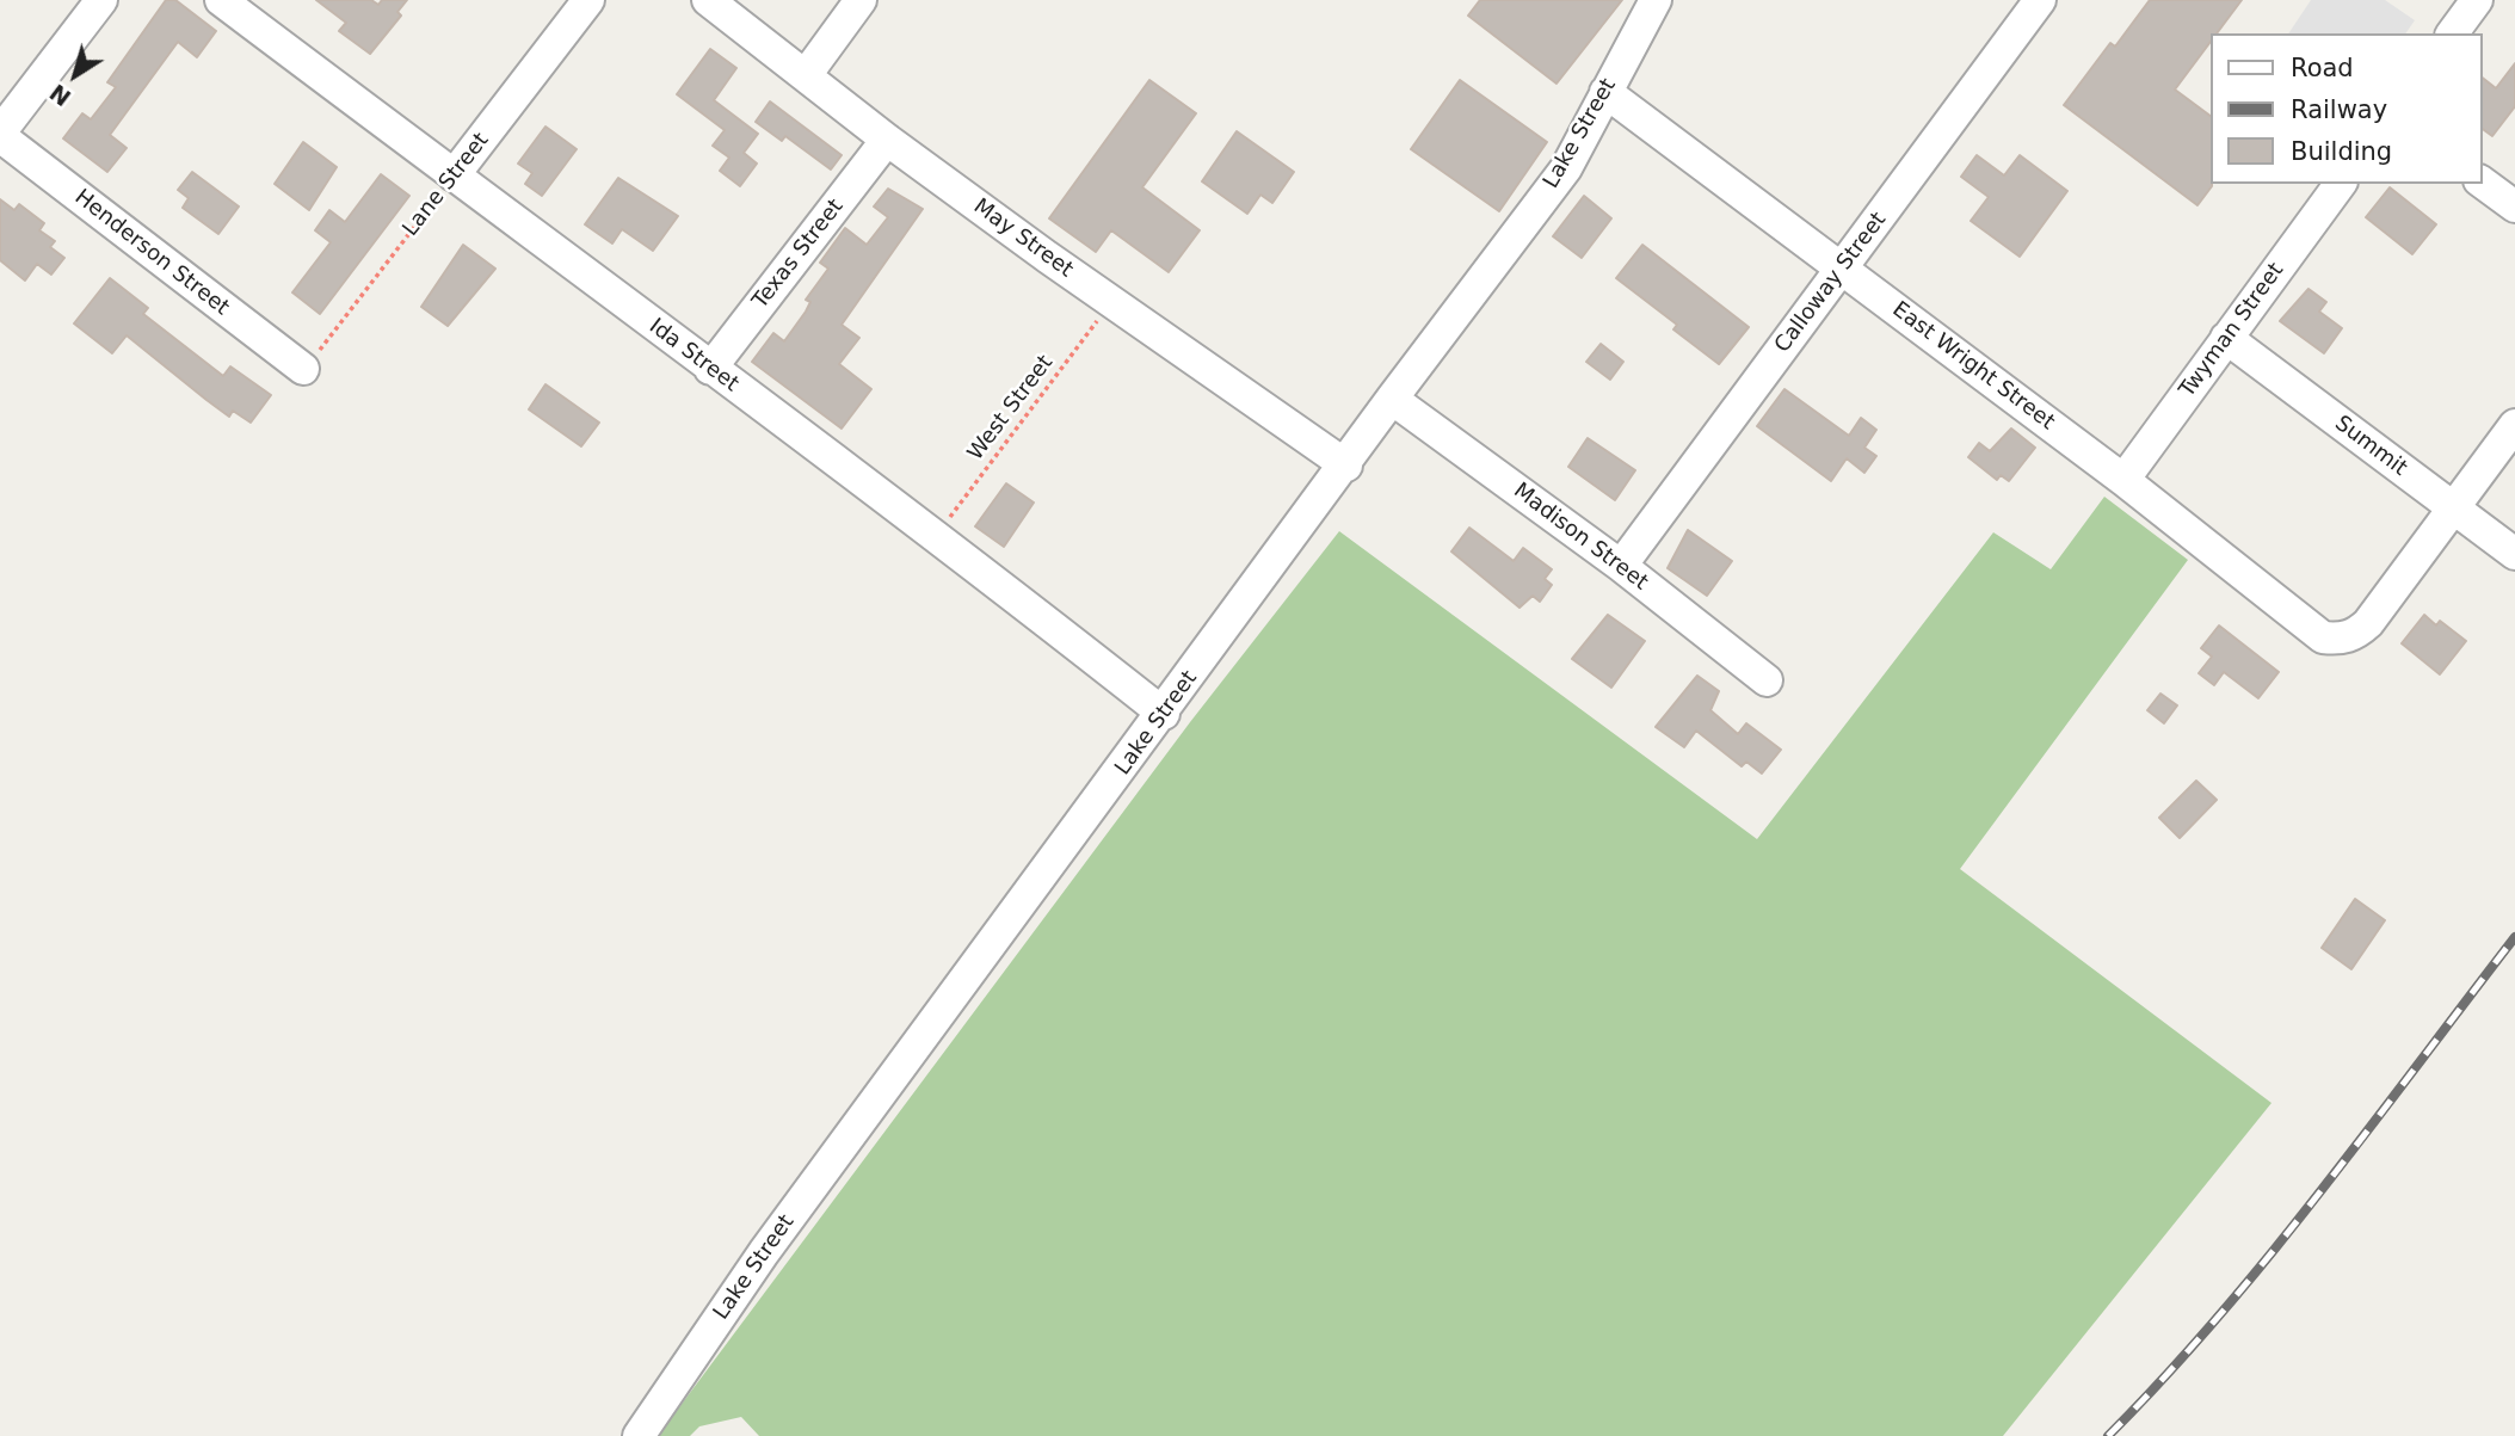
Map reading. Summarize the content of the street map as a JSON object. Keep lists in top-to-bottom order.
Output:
{
  "streets": {
    "street": [
      "Lake Street",
      "Lane Street",
      "May Street",
      "Henderson Street",
      "Texas Street",
      "Calloway Street",
      "Twyman Street",
      "Ida Street",
      "East Wright Street",
      "Summit",
      "Madison Street"
    ],
    "path": ["West Street"]
  },
  "crossings": [
    ["Lake Street", "May Street"],
    ["Lake Street", "Ida Street"],
    ["Lake Street", "East Wright Street"],
    ["Lake Street", "Madison Street"],
    ["Lane Street", "Henderson Street"],
    ["Lane Street", "Ida Street"],
    ["May Street", "Texas Street"],
    ["May Street", "West Street"],
    ["Texas Street", "Ida Street"],
    ["Calloway Street", "East Wright Street"],
    ["Calloway Street", "Madison Street"],
    ["Twyman Street", "East Wright Street"],
    ["Twyman Street", "Summit"],
    ["Ida Street", "West Street"],
    ["East Wright Street", "Summit"]
  ],
  "legend": ["Road", "Railway", "Building"],
  "north": "bottom left"
}
